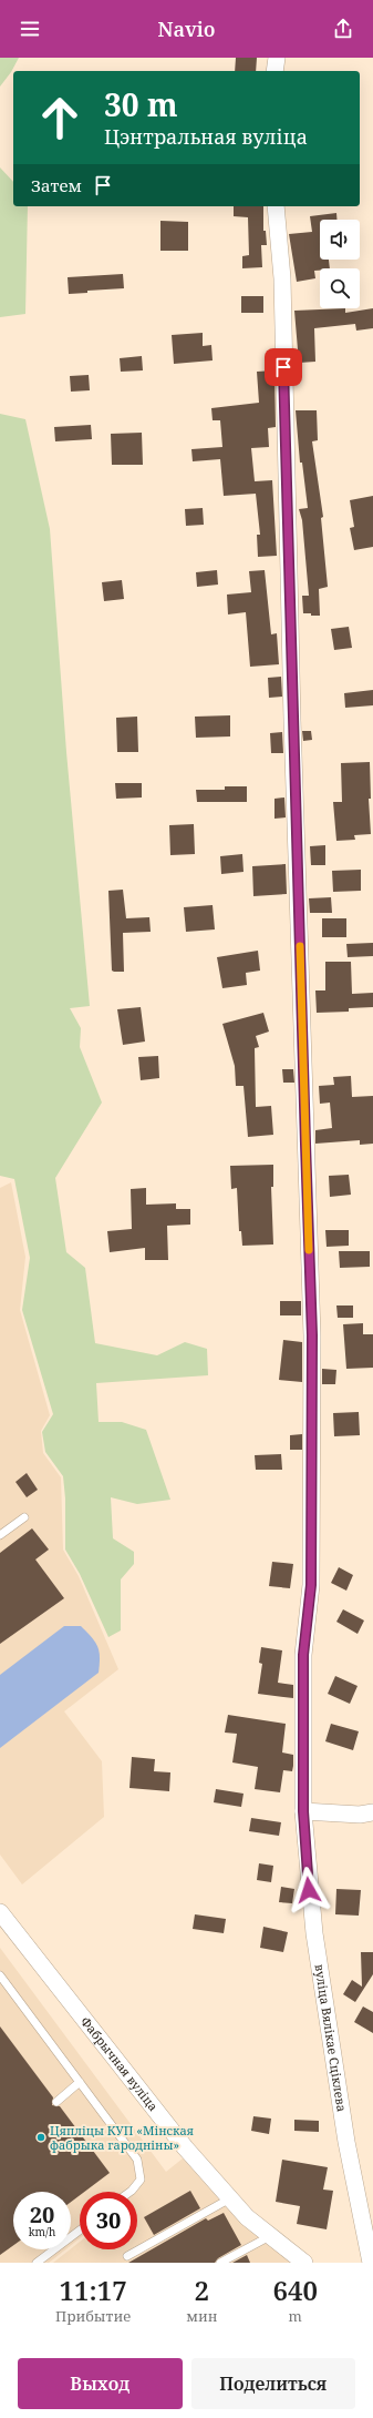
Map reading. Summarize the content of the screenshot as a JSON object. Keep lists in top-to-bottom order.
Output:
{
  "streets": {
    "street": ["вуліца Вялікае Сціклева", "Фабрычная вуліца"]
  },
  "places": ["Цяпліцы КУП «Мінская фабрыка гародніны»"],
  "page": {
    "header": "Navio",
    "turn": ["30 m", "Цэнтральная вуліца"],
    "then": "Затем",
    "speed": "20 km/h",
    "limit": "30",
    "eta": [
      "11:17",
      "Прибытие",
      "2",
      "мин",
      "640",
      "m"
    ],
    "buttons": ["Выход", "Поделиться"]
  }
}
